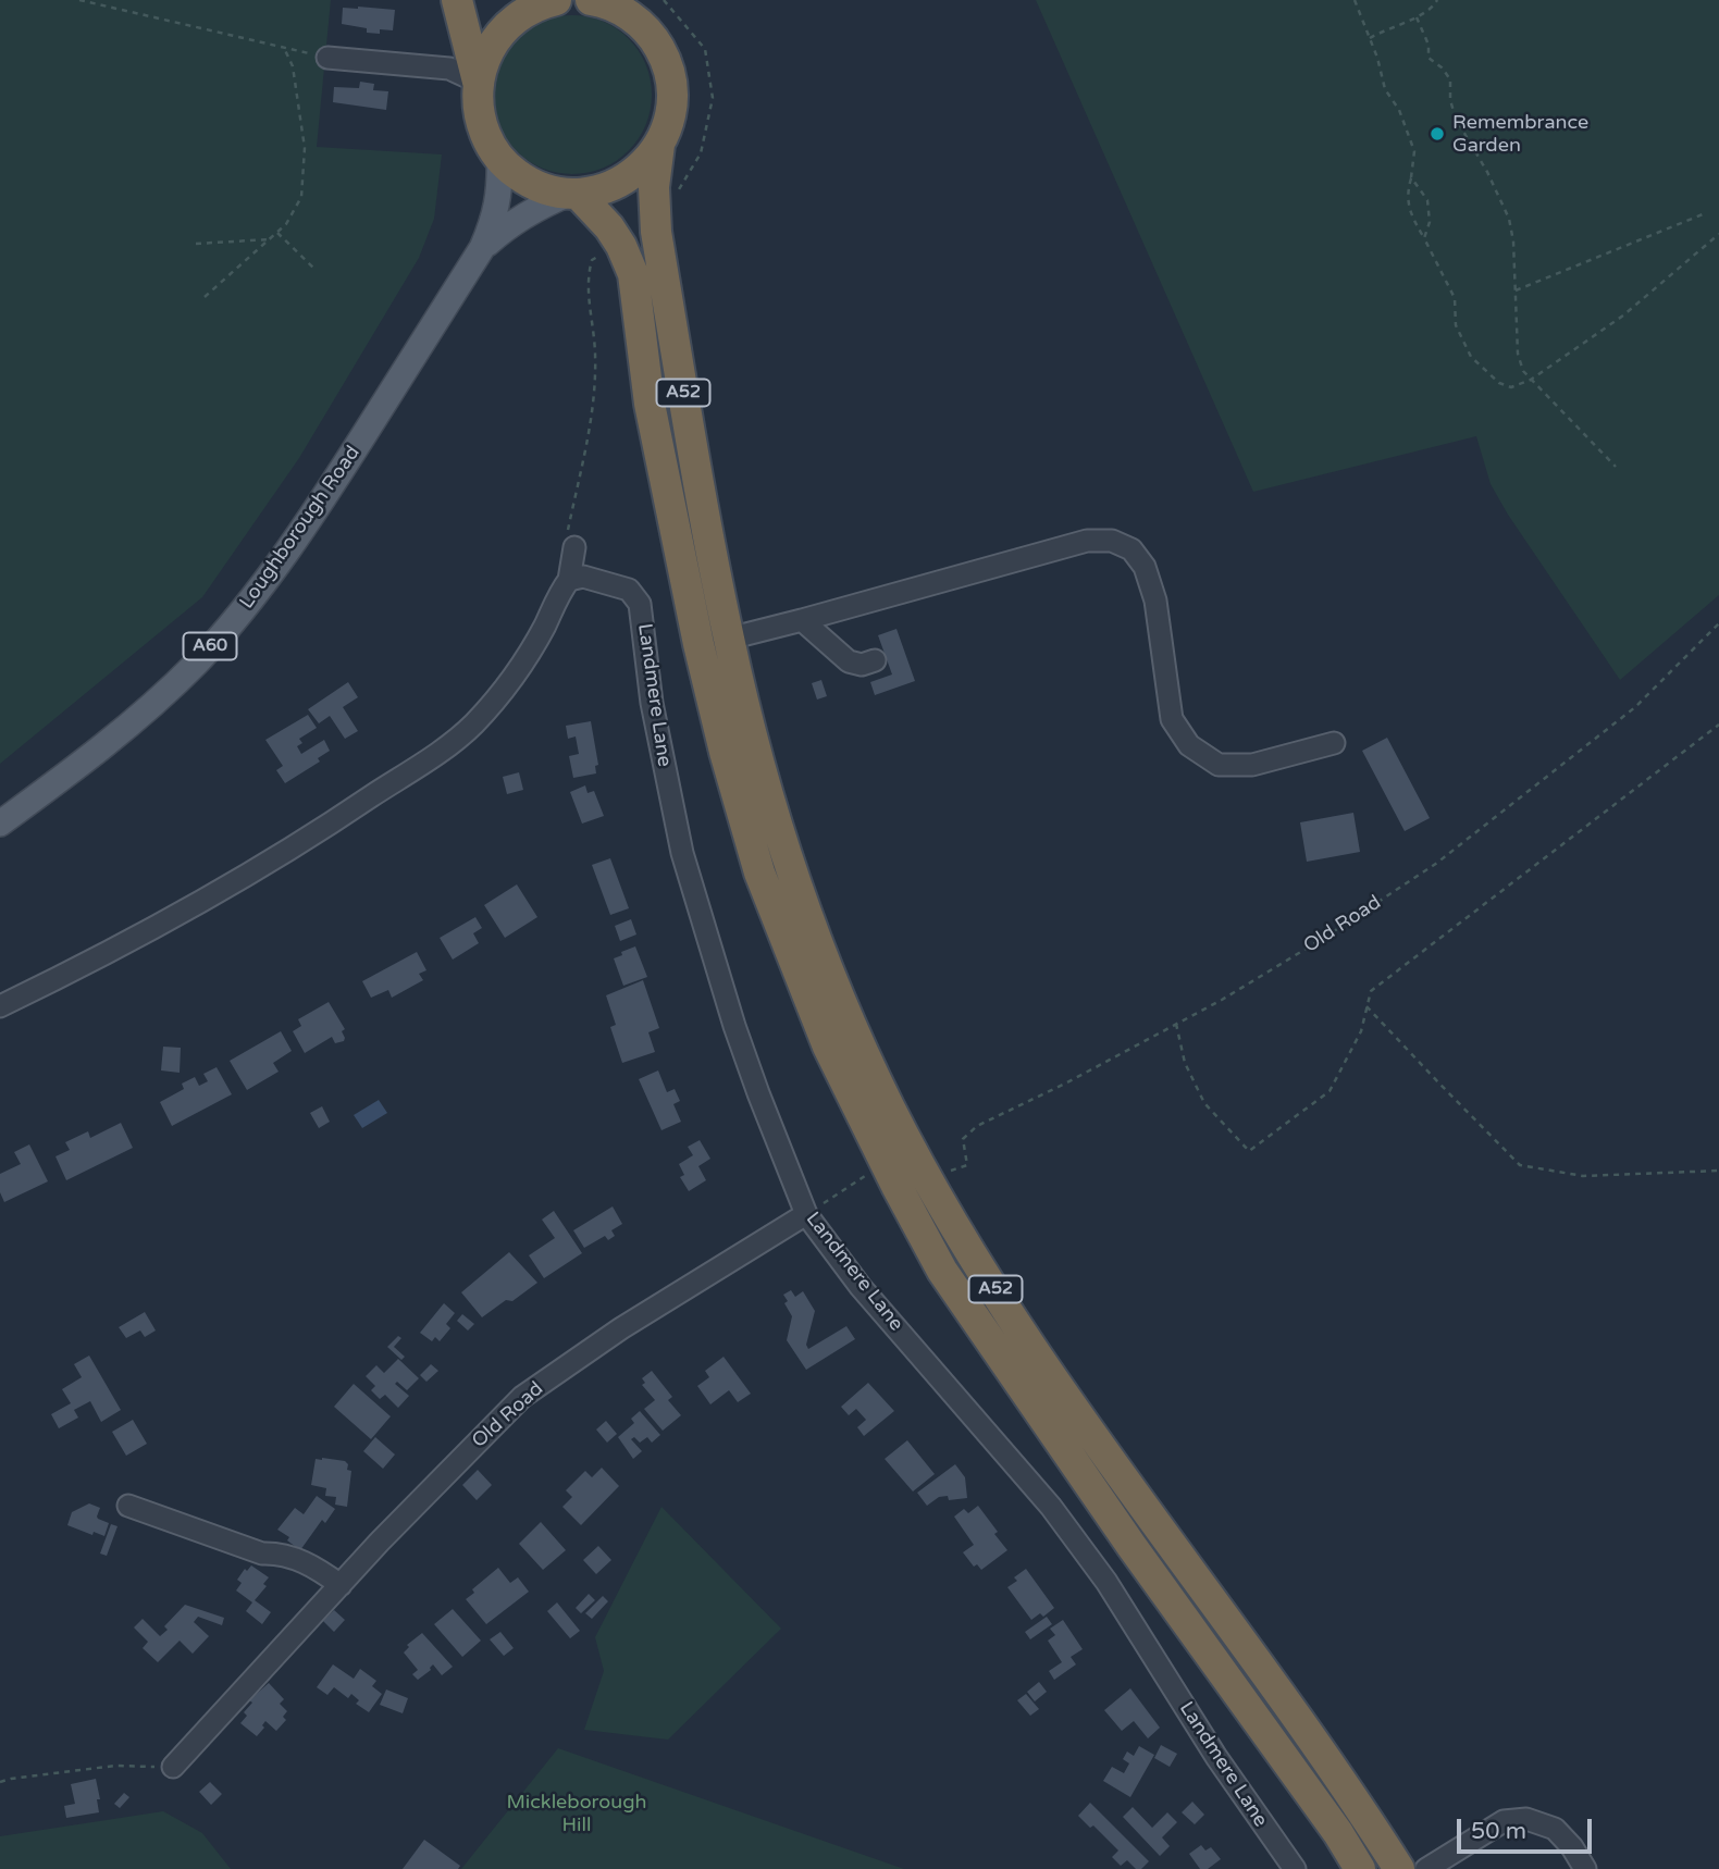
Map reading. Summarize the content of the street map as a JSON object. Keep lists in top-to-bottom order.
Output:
{
  "streets": {
    "highway": ["A52"],
    "main road": ["Loughborough Road", "A60"],
    "street": ["Landmere Lane", "Old Road"]
  },
  "crossings": [
    ["A52", "Loughborough Road"],
    ["Landmere Lane", "Old Road"]
  ],
  "parks": ["Mickleborough Hill"],
  "places": ["Remembrance Garden"],
  "scale_bar": "50 m"
}
